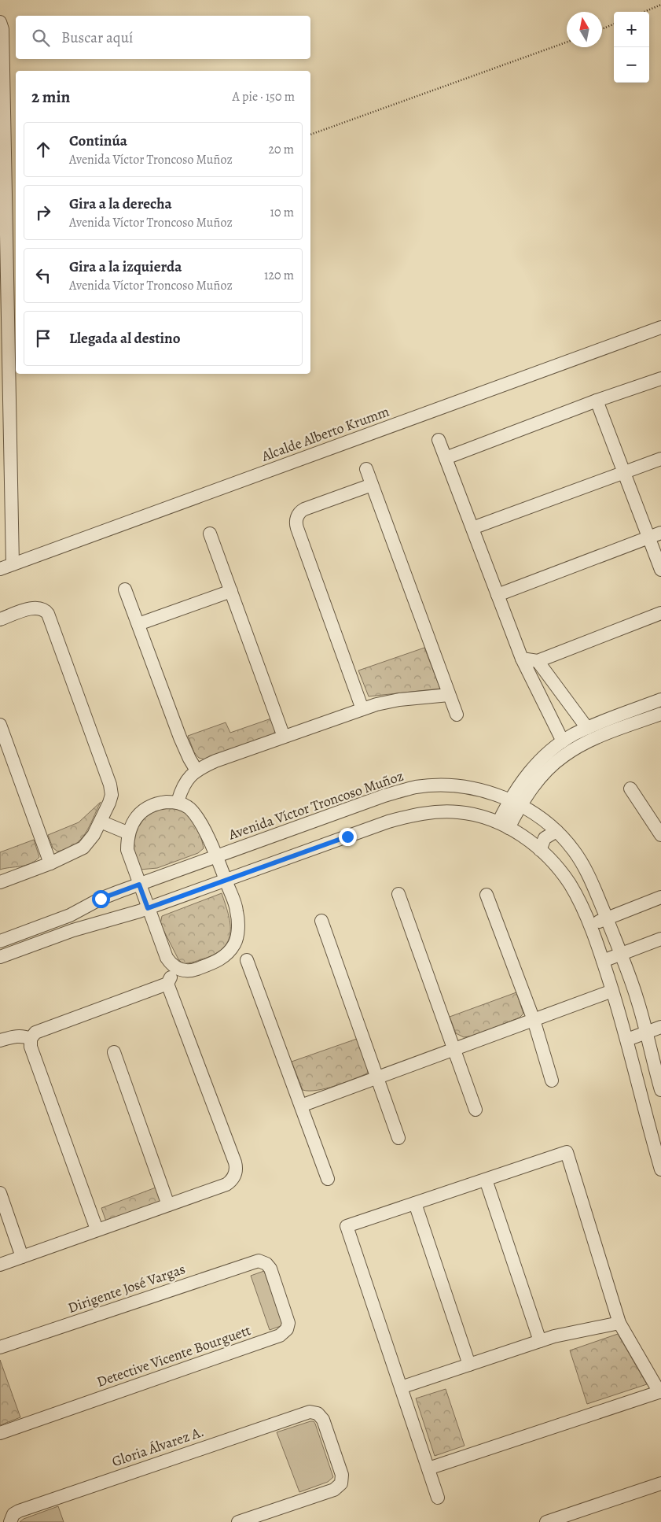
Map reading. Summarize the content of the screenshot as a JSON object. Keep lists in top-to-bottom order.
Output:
{
  "streets": {
    "street": [
      "Alcalde Alberto Krumm",
      "Avenida Víctor Troncoso Muñoz",
      "Dirigente José Vargas",
      "Detective Vicente Bourguett",
      "Gloria Álvarez A."
    ]
  },
  "crossings": [
    ["Dirigente José Vargas", "Detective Vicente Bourguett"]
  ],
  "north": "top",
  "page": {
    "map_buttons": ["+", "−"],
    "search": "Buscar aquí",
    "heading": ["2 min", "A pie · 150 m"],
    "list": [
      ["Continúa", "Avenida Víctor Troncoso Muñoz", "20 m"],
      ["Gira a la derecha", "Avenida Víctor Troncoso Muñoz", "10 m"],
      ["Gira a la izquierda", "Avenida Víctor Troncoso Muñoz", "120 m"],
      "Llegada al destino"
    ]
  }
}
